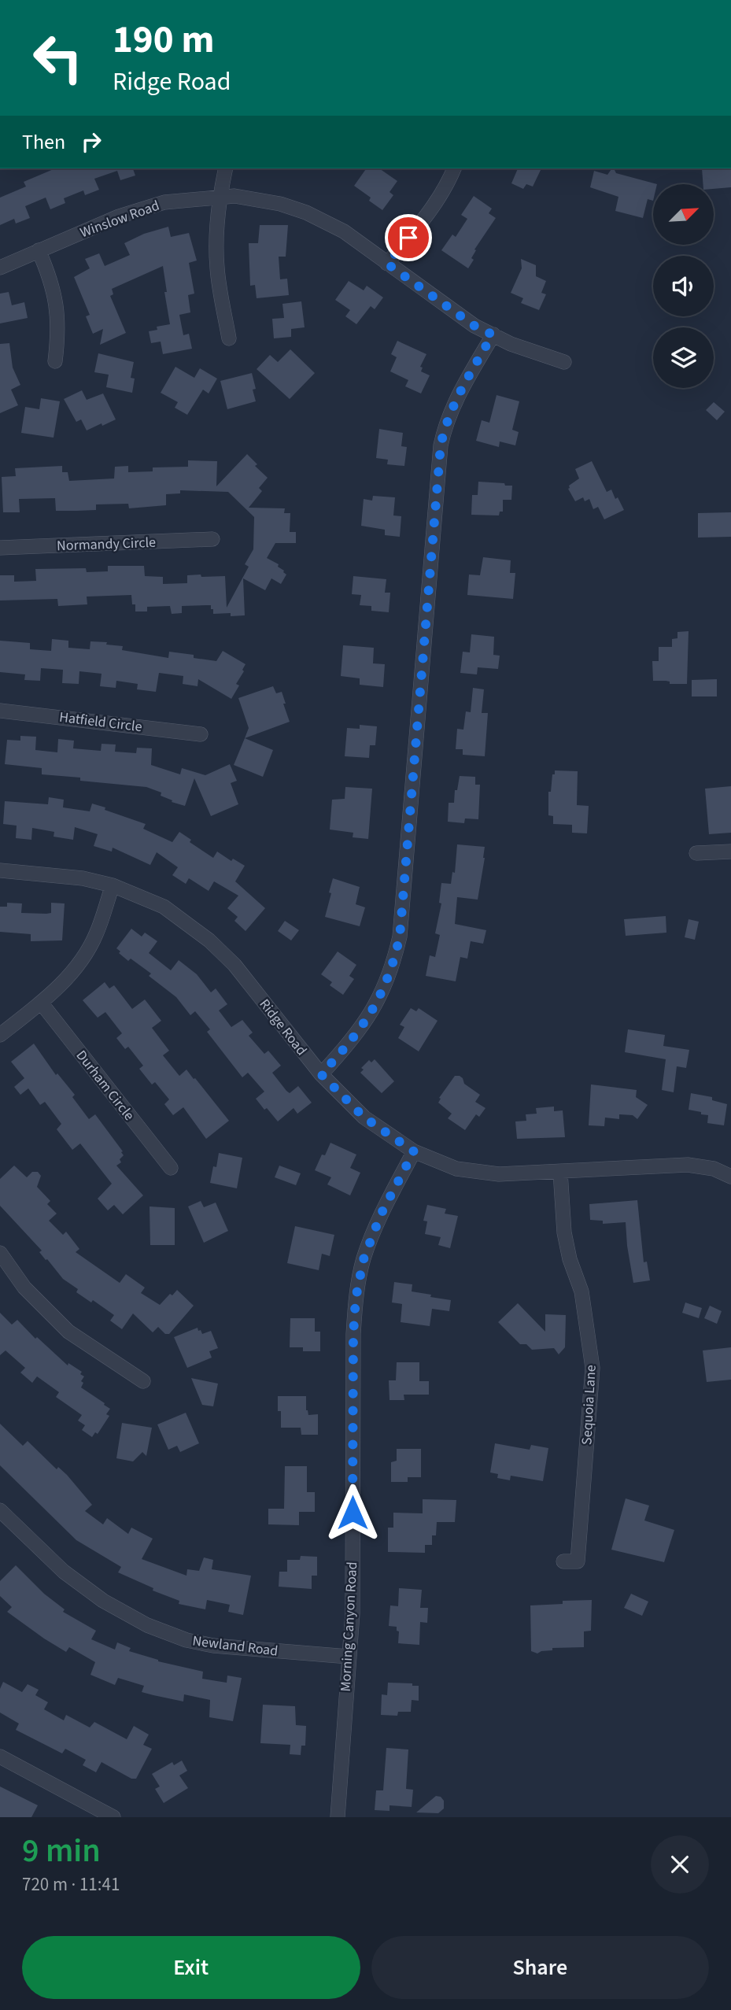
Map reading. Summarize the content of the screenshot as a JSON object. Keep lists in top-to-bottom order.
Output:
{
  "streets": {
    "street": [
      "Winslow Road",
      "Normandy Circle",
      "Hatfield Circle",
      "Ridge Road",
      "Durham Circle",
      "Sequoia Lane",
      "Morning Canyon Road",
      "Newland Road"
    ]
  },
  "crossings": [
    ["Ridge Road", "Sequoia Lane"],
    ["Ridge Road", "Morning Canyon Road"],
    ["Morning Canyon Road", "Newland Road"]
  ],
  "north": "top right",
  "page": {
    "turn": ["190 m", "Ridge Road"],
    "then": "Then",
    "heading": ["9 min", "720 m · 11:41"],
    "buttons": ["Exit", "Share"]
  }
}
